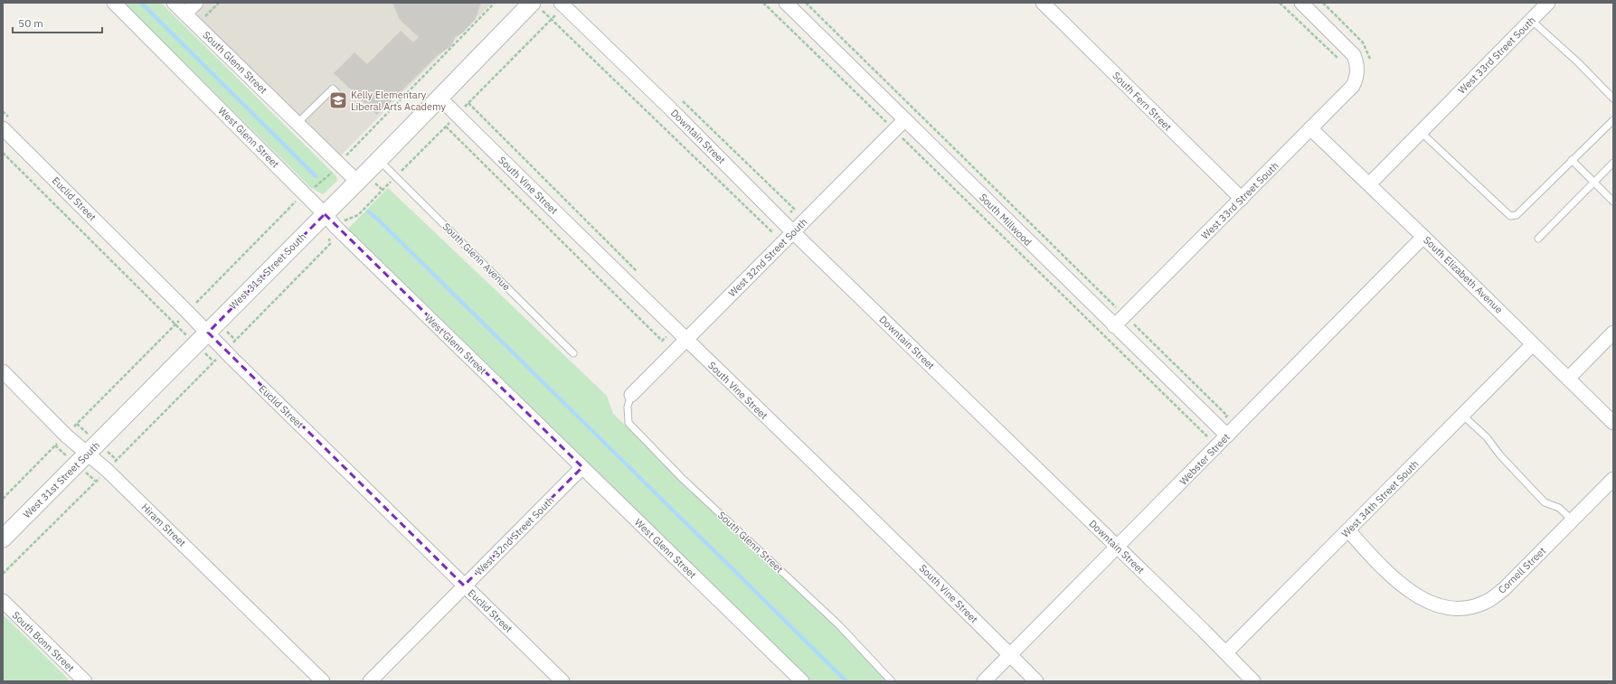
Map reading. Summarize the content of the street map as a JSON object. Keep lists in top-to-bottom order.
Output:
{
  "streets": {
    "street": [
      "West 33rd Street South",
      "South Glenn Street",
      "South Fern Street",
      "Downtain Street",
      "West Glenn Street",
      "South Vine Street",
      "Euclid Street",
      "South Millwood",
      "West 32nd Street South",
      "West 31st Street South",
      "South Elizabeth Avenue",
      "Webster Street",
      "West 34th Street South",
      "Hiram Street",
      "Cornell Street",
      "South Bonn Street"
    ],
    "lane": ["South Glenn Avenue"]
  },
  "crossings": [
    ["West 33rd Street South", "South Fern Street"],
    ["West 33rd Street South", "South Millwood"],
    ["West 33rd Street South", "South Elizabeth Avenue"],
    ["South Glenn Street", "West 32nd Street South"],
    ["Downtain Street", "West 32nd Street South"],
    ["Downtain Street", "Webster Street"],
    ["Downtain Street", "West 34th Street South"],
    ["West Glenn Street", "West 32nd Street South"],
    ["West Glenn Street", "West 31st Street South"],
    ["South Vine Street", "West 32nd Street South"],
    ["South Vine Street", "West 31st Street South"],
    ["South Vine Street", "Webster Street"],
    ["Euclid Street", "West 32nd Street South"],
    ["Euclid Street", "West 31st Street South"],
    ["South Millwood", "West 32nd Street South"],
    ["South Millwood", "Webster Street"],
    ["South Glenn Avenue", "West 31st Street South"],
    ["West 31st Street South", "Hiram Street"],
    ["South Elizabeth Avenue", "Webster Street"],
    ["South Elizabeth Avenue", "West 34th Street South"],
    ["West 34th Street South", "Cornell Street"]
  ],
  "places": {
    "school or university": ["Kelly Elementary Liberal Arts Academy"]
  },
  "scale_bar": "50 m"
}
